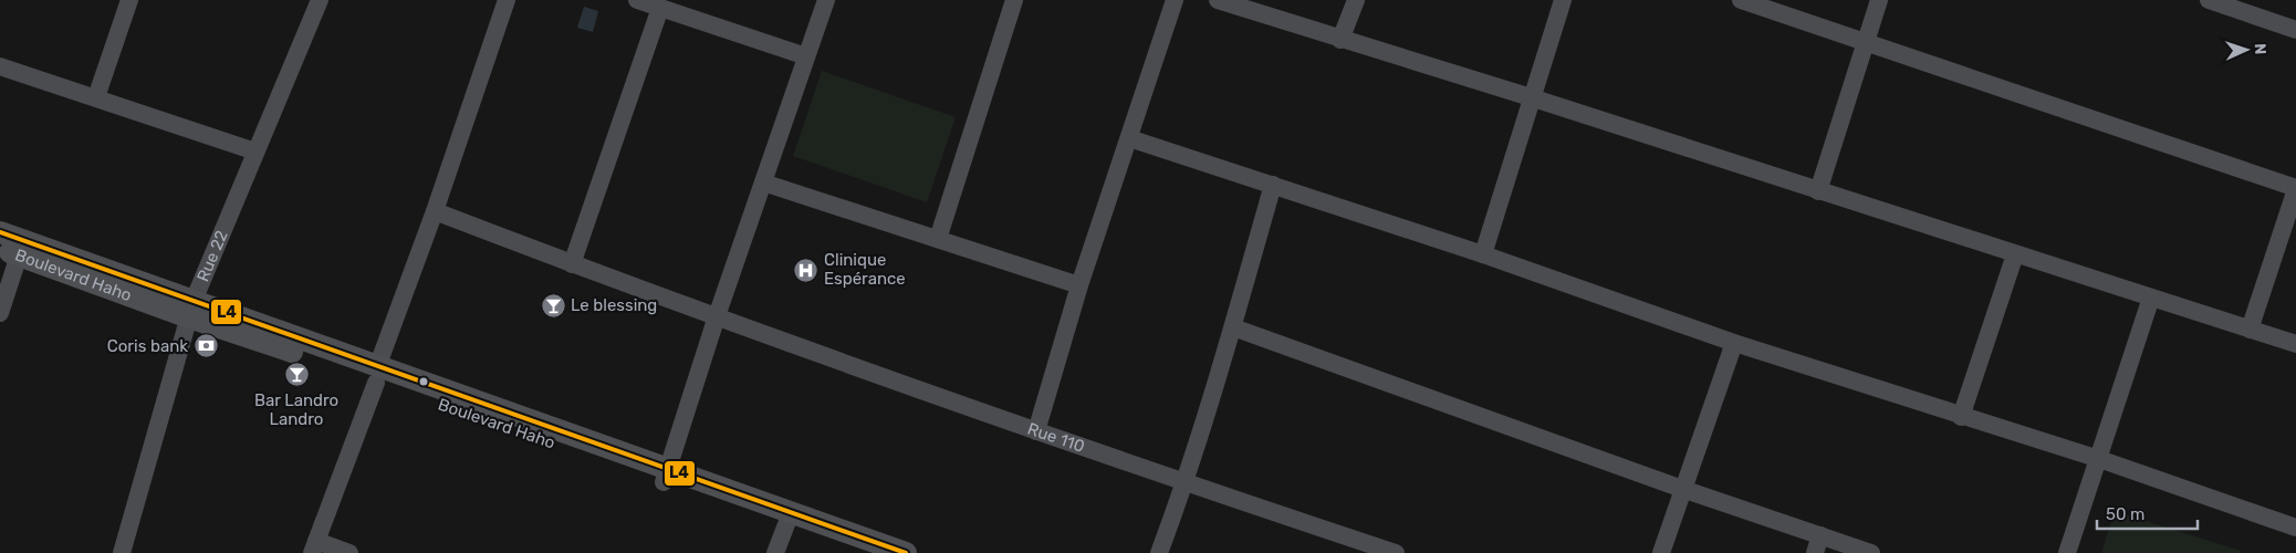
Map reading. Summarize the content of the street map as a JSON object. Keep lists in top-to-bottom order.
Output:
{
  "streets": {
    "main road": ["Boulevard Haho"],
    "street": ["Rue 22", "Rue 110"]
  },
  "crossings": [
    ["Rue 22", "Boulevard Haho"]
  ],
  "places": {
    "hospital": ["Clinique Espérance"],
    "bar": ["Le blessing", "Bar Landro Landro"],
    "bank": ["Coris bank"]
  },
  "lines": ["transit line L4"],
  "scale_bar": "50 m",
  "north": "right"
}
